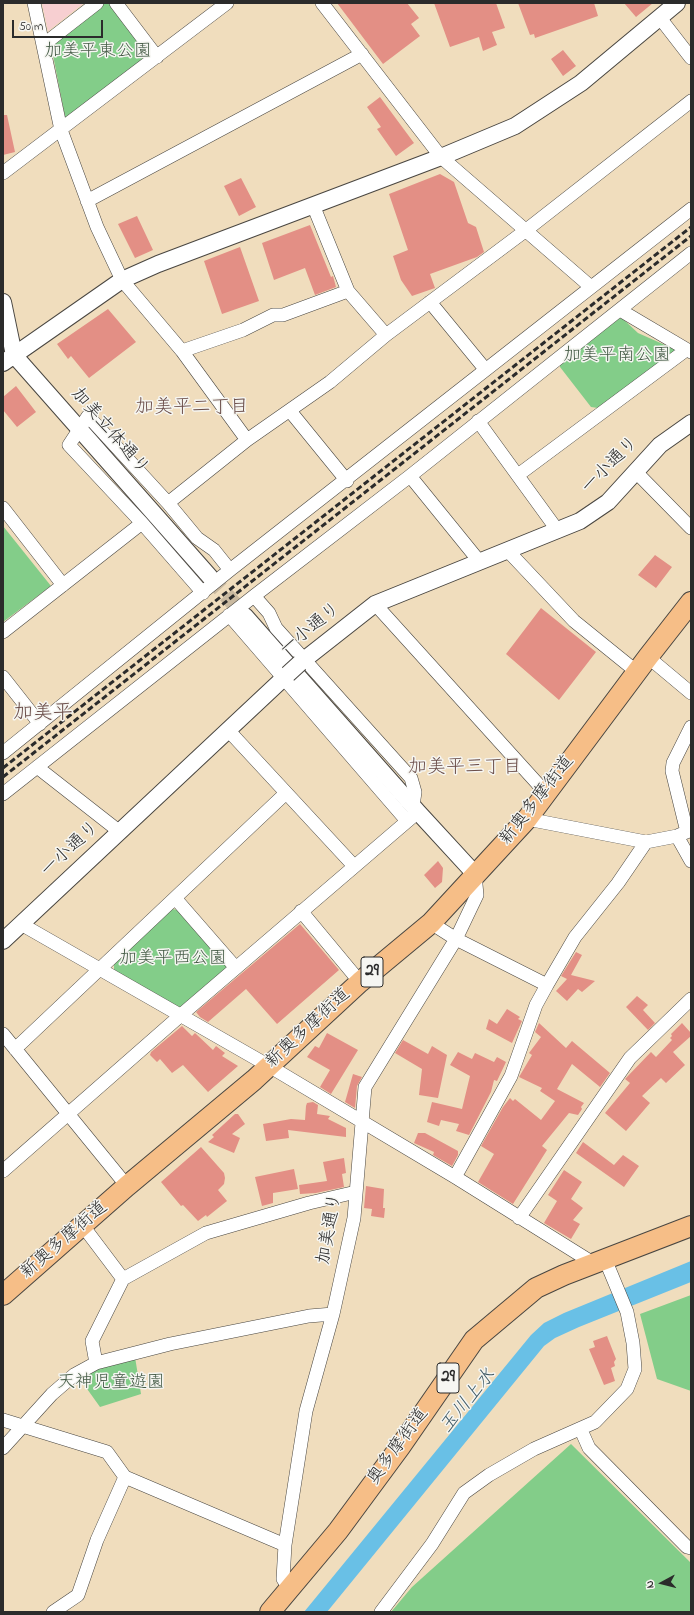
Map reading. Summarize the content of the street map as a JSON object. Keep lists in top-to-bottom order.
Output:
{
  "streets": {
    "main road": ["新奥多摩街道", "29", "奥多摩街道"],
    "street": ["加美立体通り", "一小通り", "加美通り"]
  },
  "crossings": [
    ["新奥多摩街道", "加美通り"],
    ["加美通り", "奥多摩街道"]
  ],
  "districts": ["加美平二丁目", "加美平", "加美平三丁目"],
  "water": ["玉川上水"],
  "parks": [
    "加美平東公園",
    "加美平南公園",
    "加美平西公園",
    "天神児童遊園"
  ],
  "scale_bar": "50 m",
  "north": "left"
}
